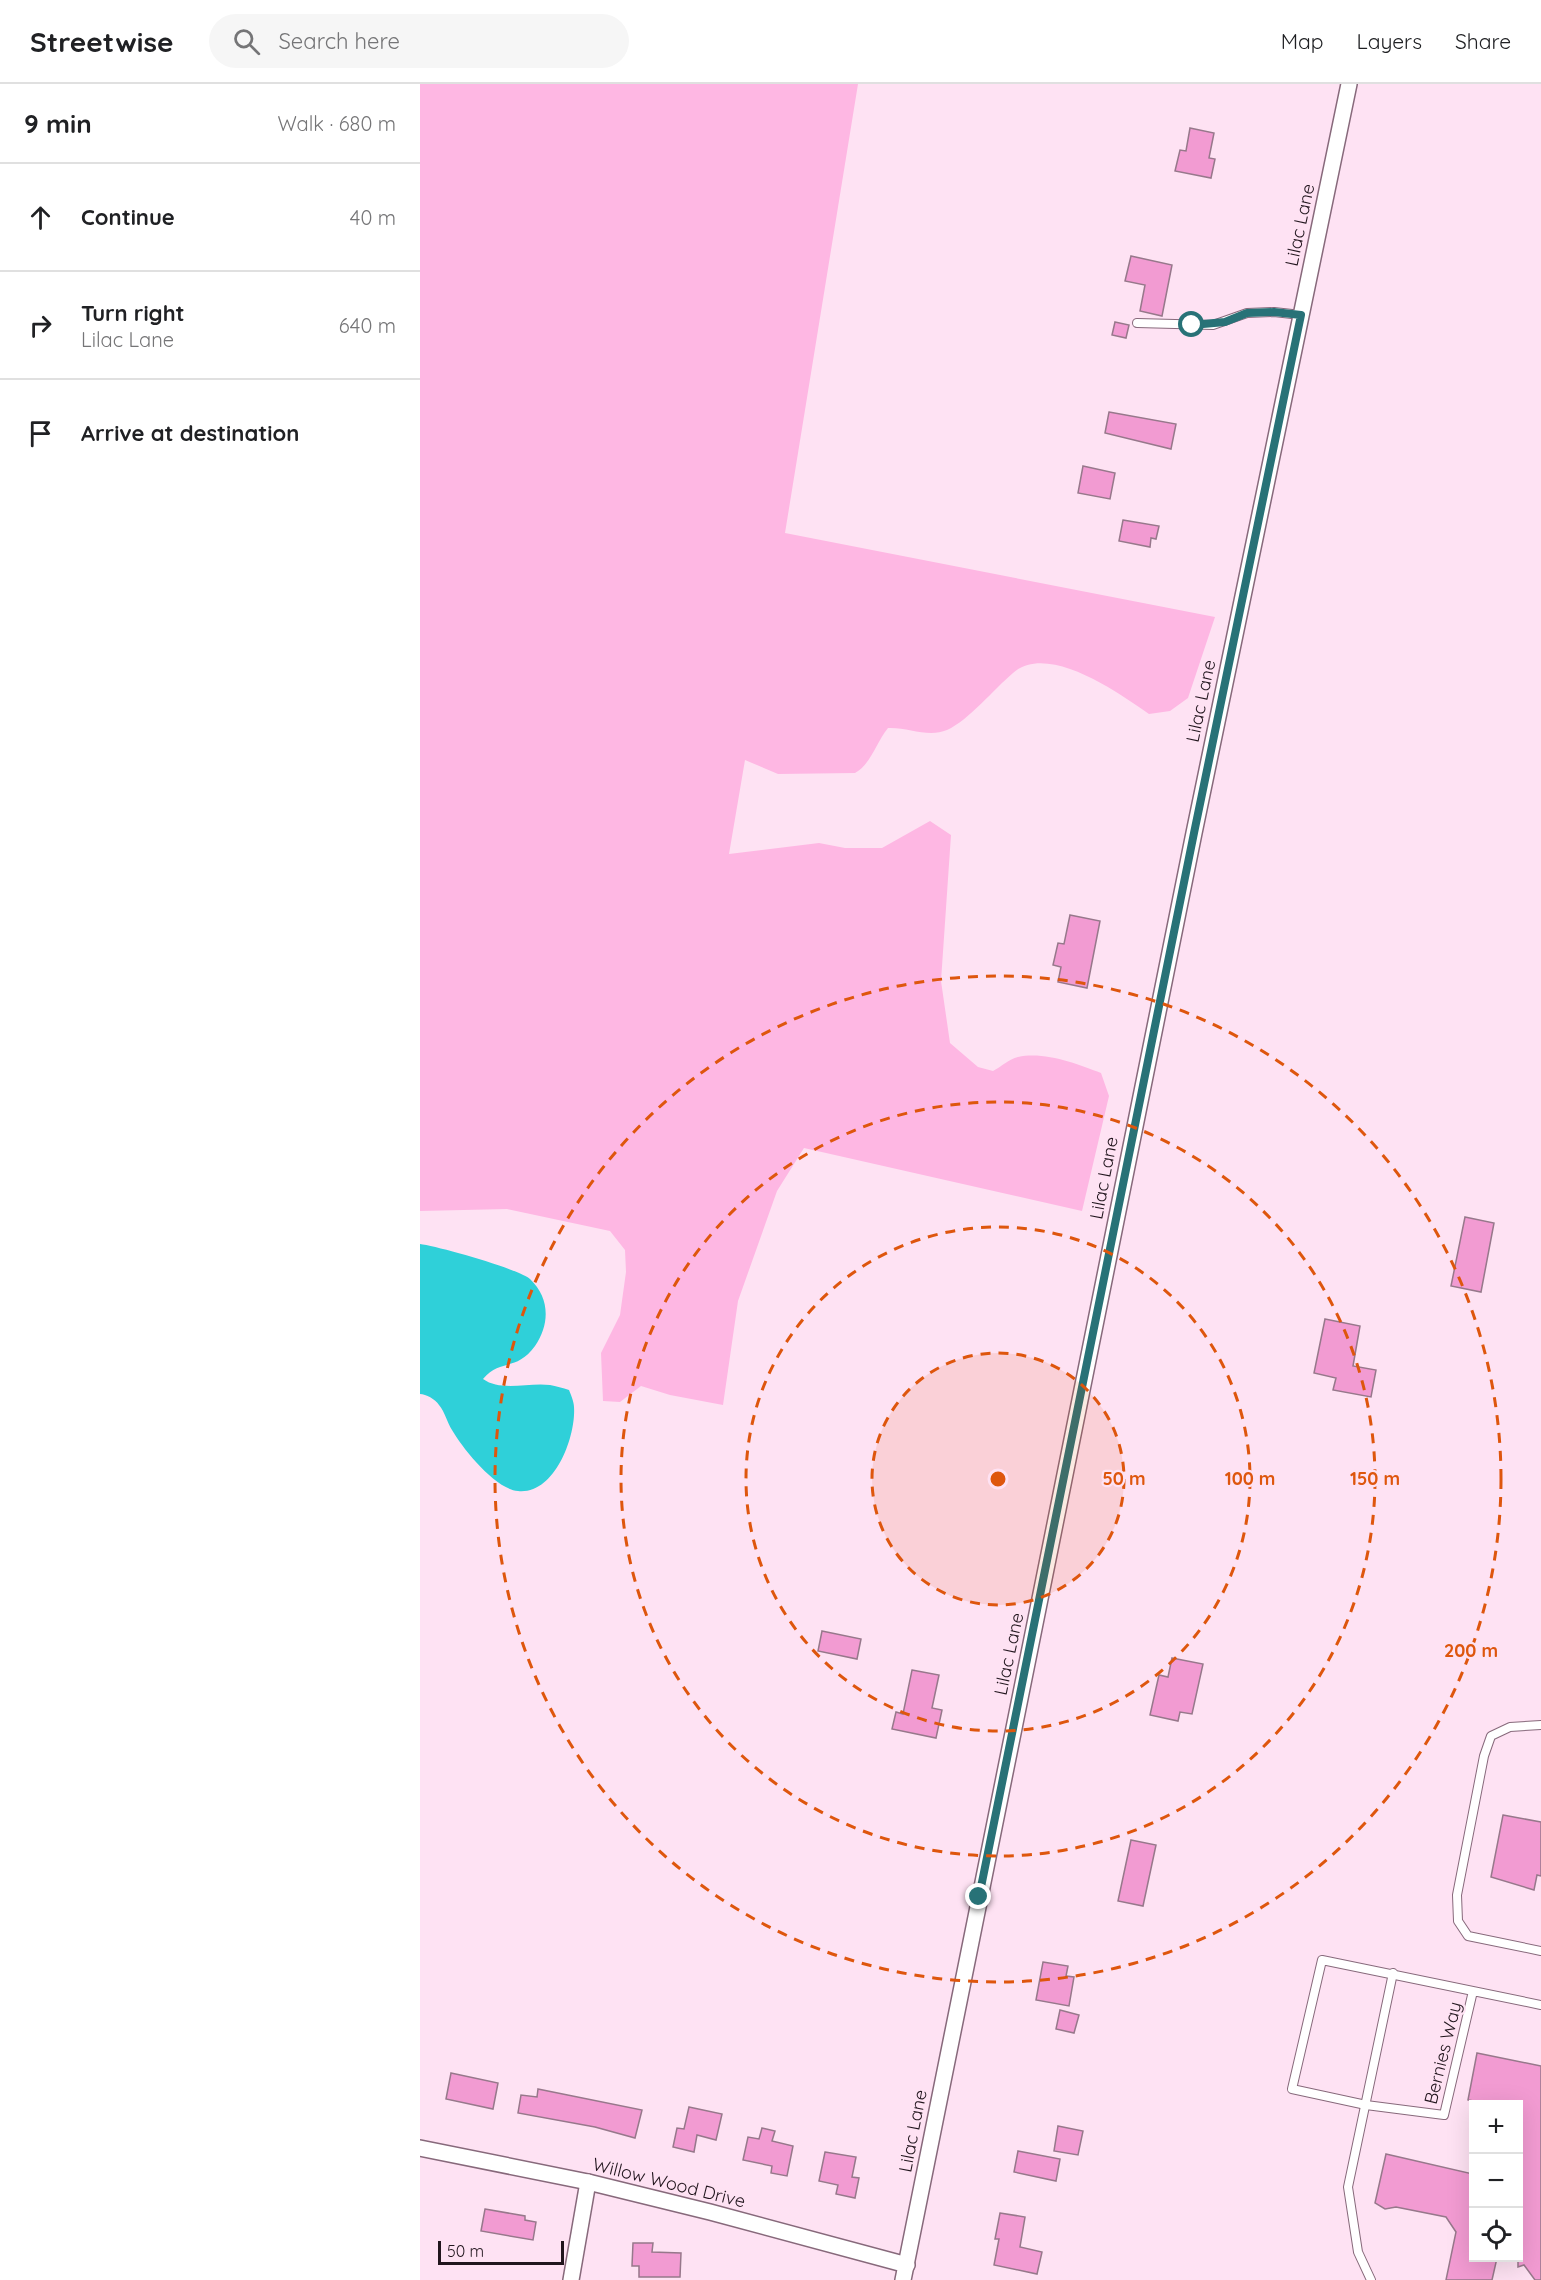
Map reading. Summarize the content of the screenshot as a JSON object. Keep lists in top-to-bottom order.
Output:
{
  "streets": {
    "street": ["Lilac Lane", "Willow Wood Drive"],
    "lane": ["Bernies Way"]
  },
  "crossings": [
    ["Lilac Lane", "Willow Wood Drive"]
  ],
  "scale_bar": "50 m",
  "page": {
    "header": "Streetwise",
    "search": "Search here",
    "nav": ["Map", "Layers", "Share"],
    "heading": ["9 min", "Walk · 680 m"],
    "list": [
      ["Continue", "40 m"],
      ["Turn right", "Lilac Lane", "640 m"],
      "Arrive at destination"
    ],
    "map_buttons": ["+", "−"],
    "scale": "50 m"
  },
  "rings": [
    "50 m",
    "100 m",
    "150 m",
    "200 m"
  ]
}
